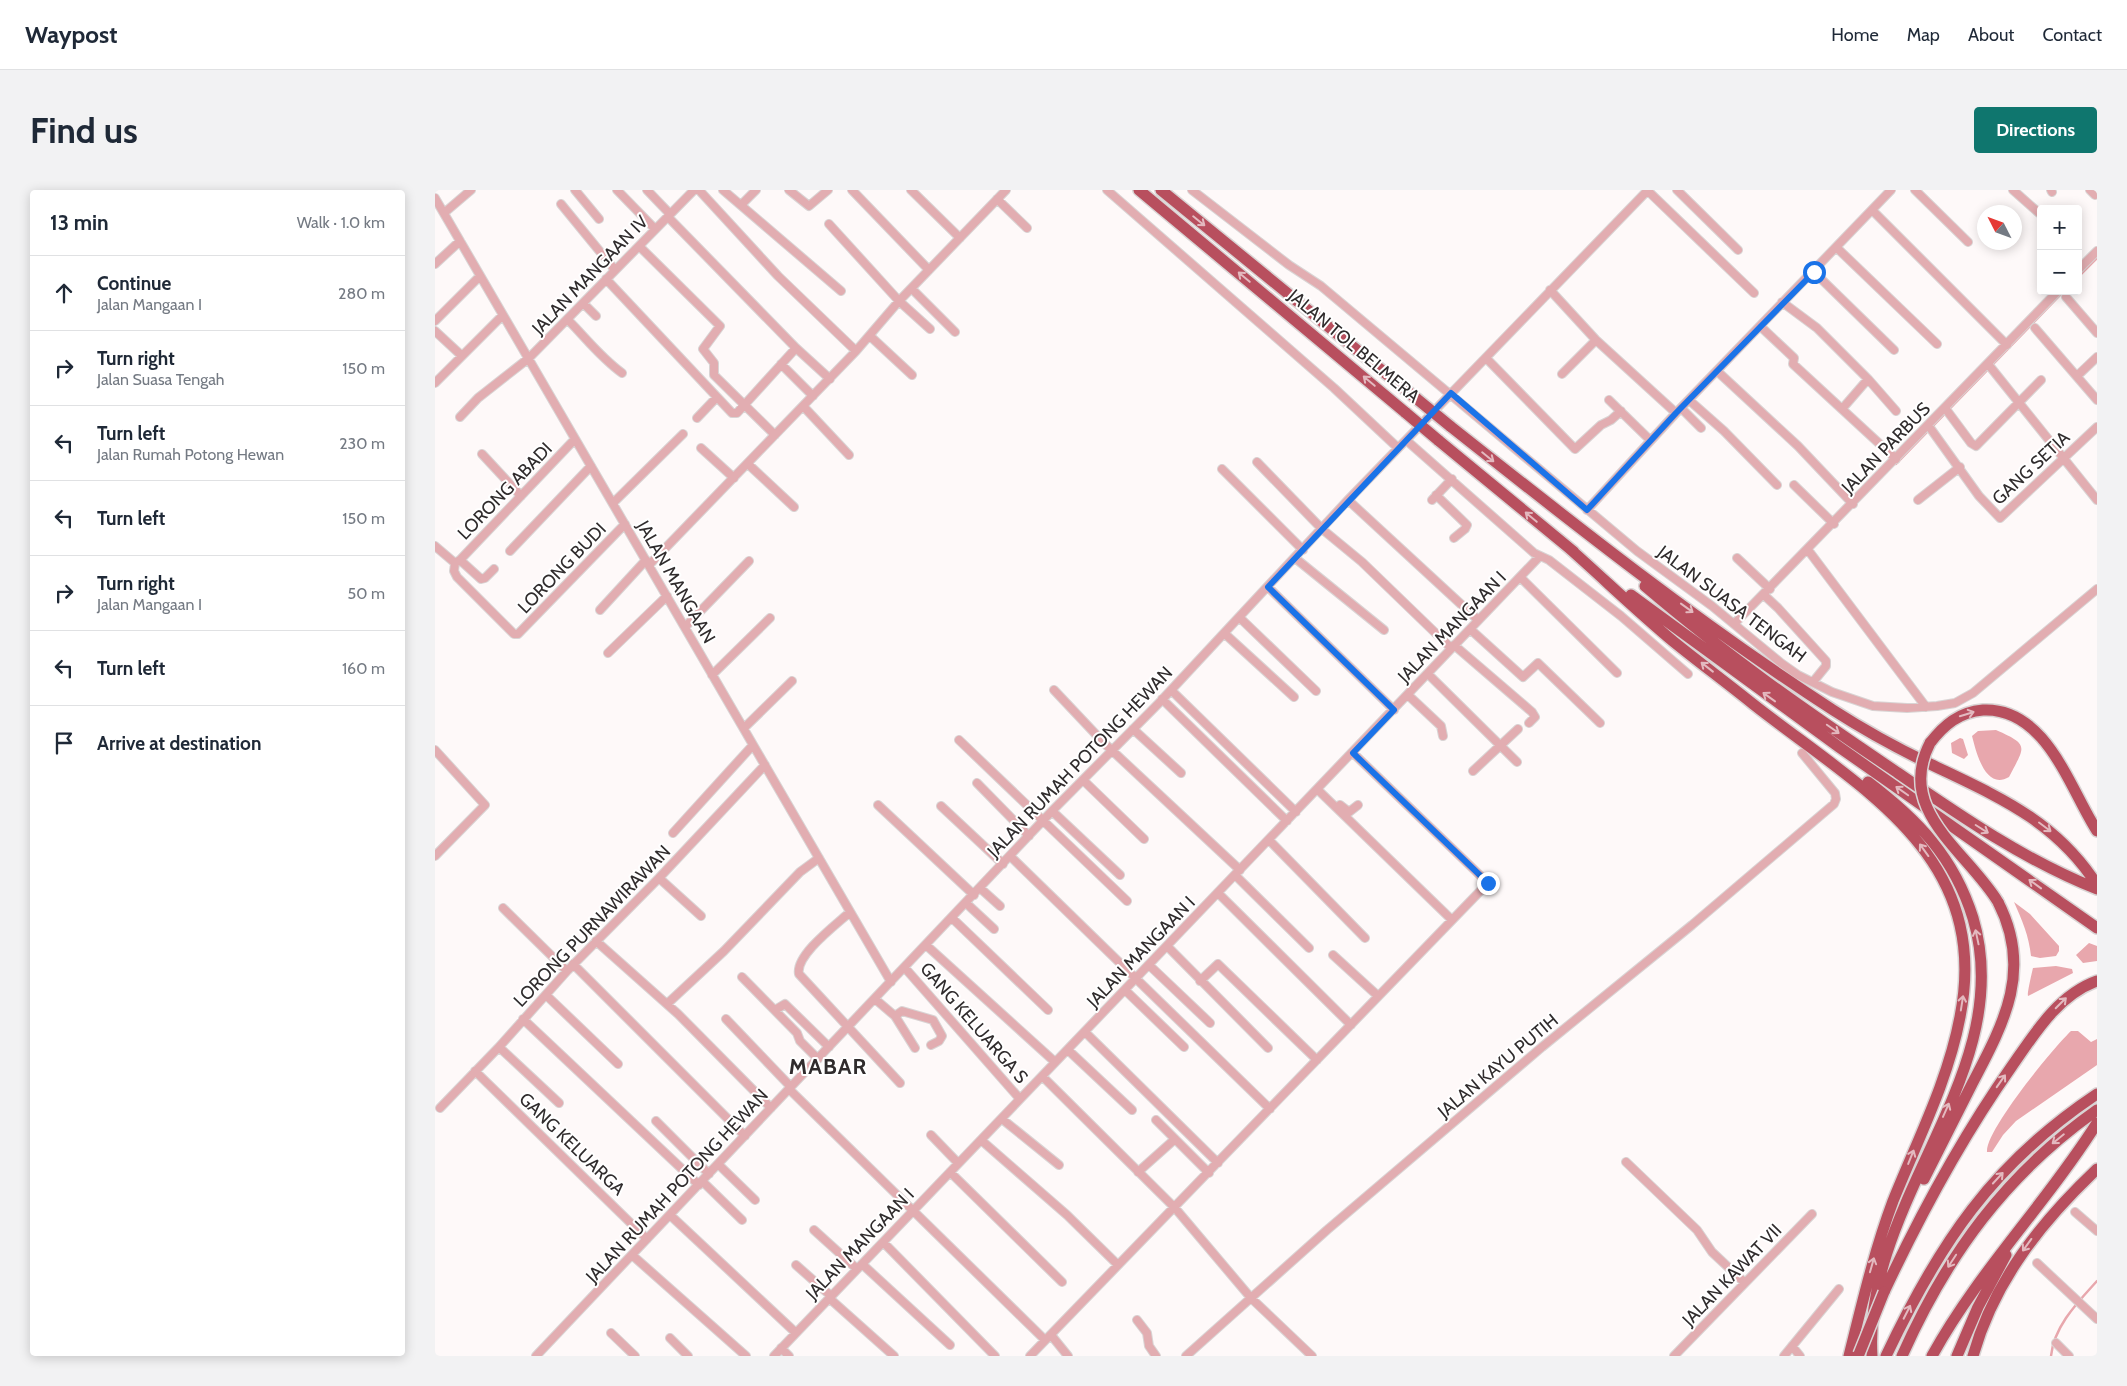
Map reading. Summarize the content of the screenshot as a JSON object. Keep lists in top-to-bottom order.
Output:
{
  "streets": {
    "highway": ["JALAN TOL BELMERA"],
    "street": [
      "JALAN MANGAAN IV",
      "JALAN PARBUS",
      "GANG SETIA",
      "LORONG ABADI",
      "LORONG BUDI",
      "JALAN MANGAAN",
      "JALAN SUASA TENGAH",
      "JALAN MANGAAN I",
      "JALAN RUMAH POTONG HEWAN",
      "LORONG PURNAWIRAWAN",
      "GANG KELUARGA S",
      "JALAN KAYU PUTIH",
      "GANG KELUARGA",
      "JALAN KAWAT VII"
    ]
  },
  "crossings": [
    ["JALAN MANGAAN IV", "JALAN MANGAAN"],
    ["JALAN PARBUS", "GANG SETIA"],
    ["JALAN PARBUS", "JALAN SUASA TENGAH"],
    ["LORONG ABADI", "LORONG BUDI"],
    ["LORONG ABADI", "JALAN MANGAAN"],
    ["LORONG BUDI", "JALAN MANGAAN"],
    ["JALAN MANGAAN", "JALAN RUMAH POTONG HEWAN"],
    ["JALAN MANGAAN", "LORONG PURNAWIRAWAN"],
    ["JALAN SUASA TENGAH", "JALAN RUMAH POTONG HEWAN"],
    ["JALAN MANGAAN I", "GANG KELUARGA S"],
    ["JALAN RUMAH POTONG HEWAN", "GANG KELUARGA S"],
    ["JALAN RUMAH POTONG HEWAN", "GANG KELUARGA"],
    ["LORONG PURNAWIRAWAN", "GANG KELUARGA"]
  ],
  "districts": ["MABAR"],
  "north": "top left",
  "page": {
    "header": "Waypost",
    "nav": [
      "Home",
      "Map",
      "About",
      "Contact"
    ],
    "buttons": "Directions",
    "title": "Find us",
    "heading": ["13 min", "Walk · 1.0 km"],
    "map_buttons": ["+", "−"],
    "list": [
      ["Continue", "Jalan Mangaan I", "280 m"],
      ["Turn right", "Jalan Suasa Tengah", "150 m"],
      ["Turn left", "Jalan Rumah Potong Hewan", "230 m"],
      ["Turn left", "150 m"],
      ["Turn right", "Jalan Mangaan I", "50 m"],
      ["Turn left", "160 m"],
      "Arrive at destination"
    ]
  }
}
